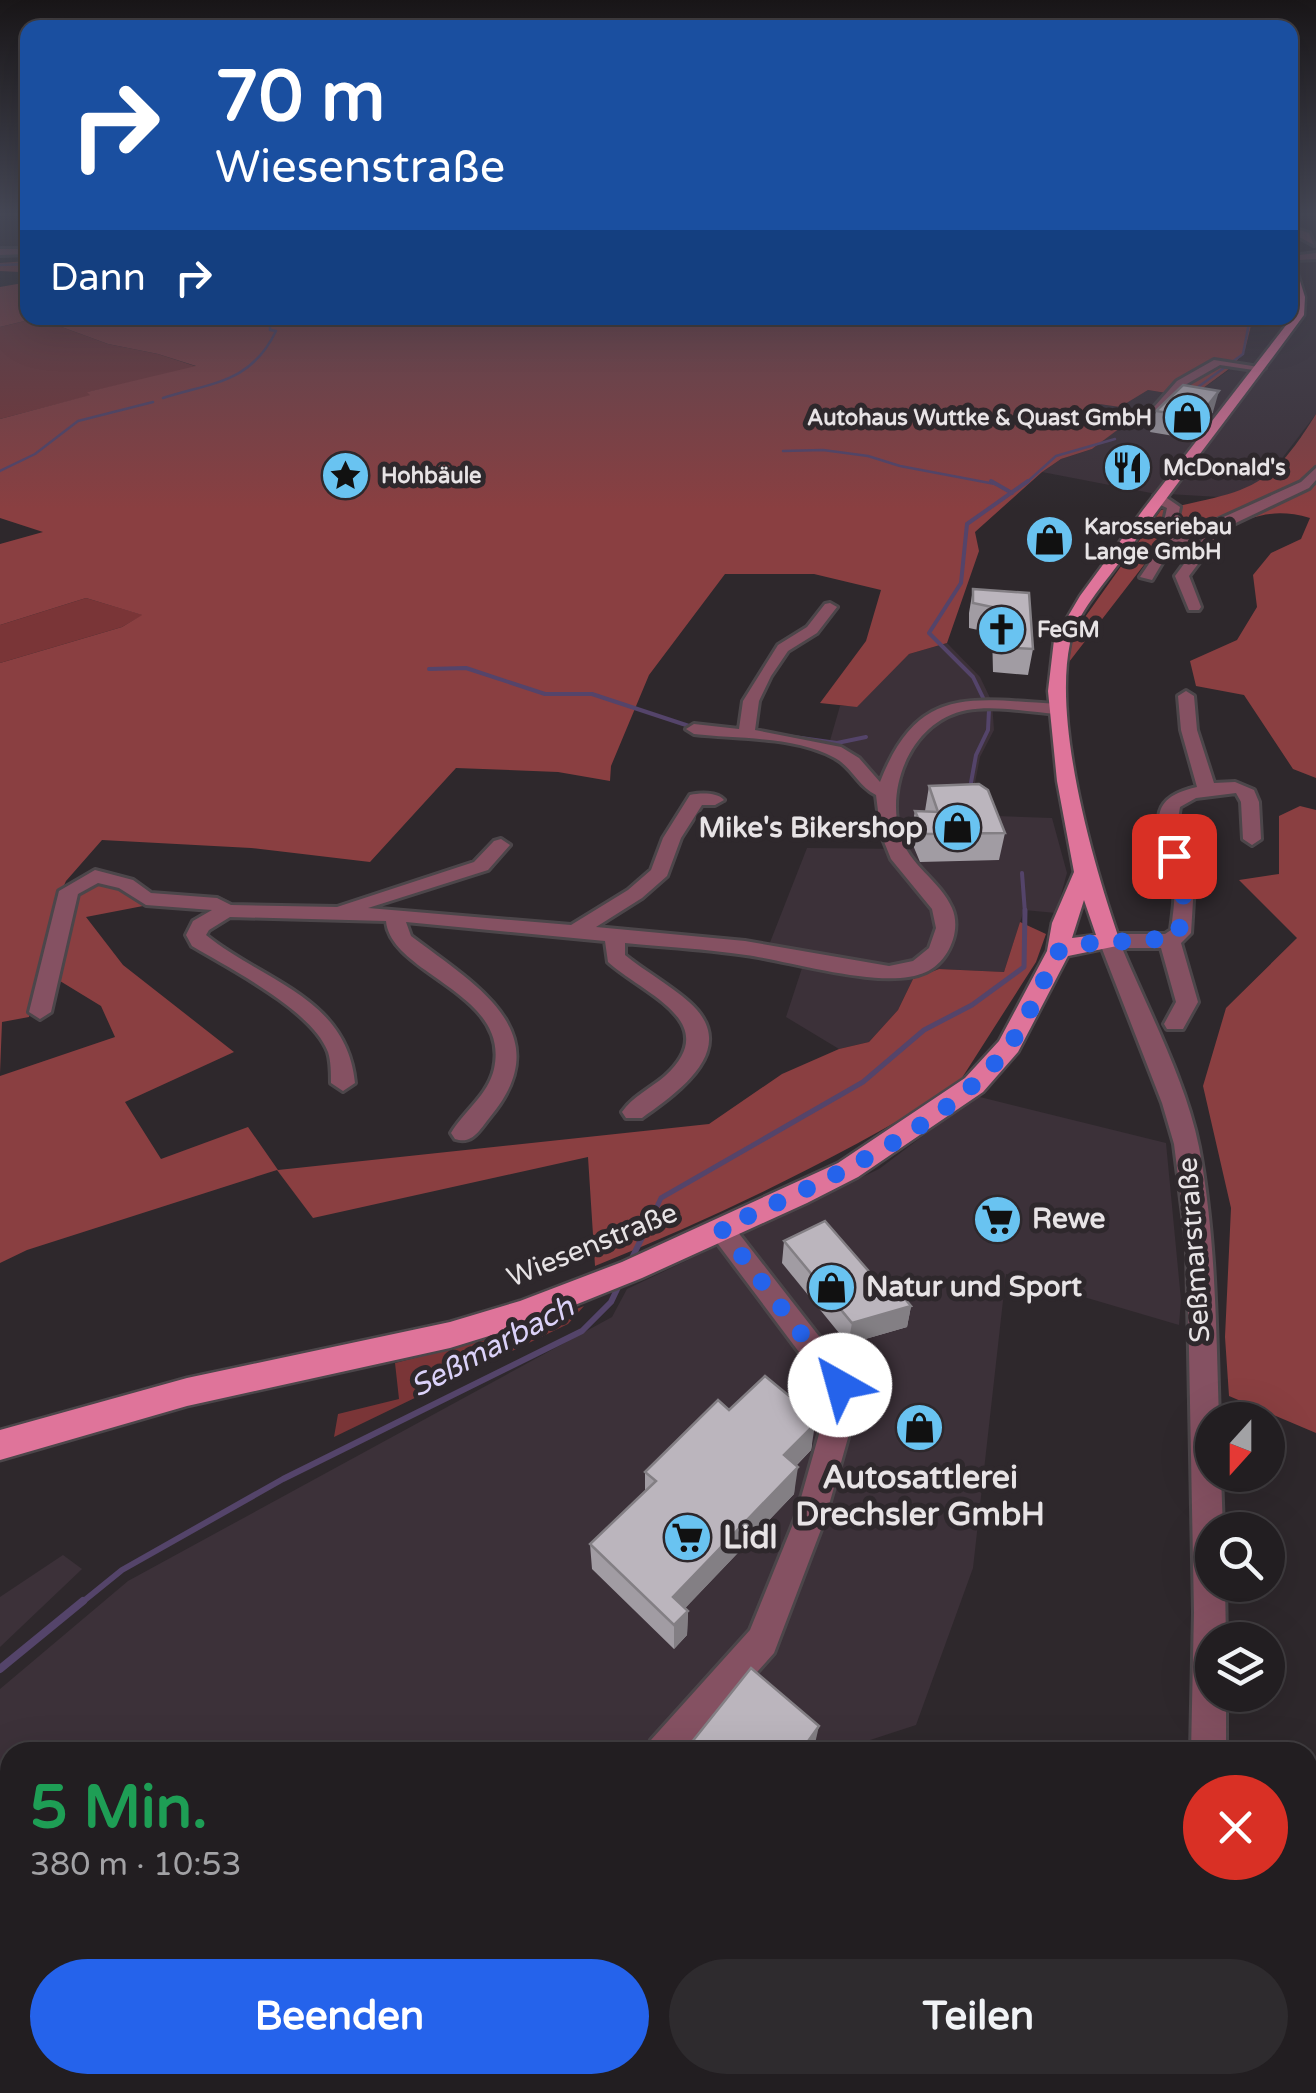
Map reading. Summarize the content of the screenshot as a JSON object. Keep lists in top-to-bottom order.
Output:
{
  "streets": {
    "main road": ["Wiesenstraße", "Seßmarstraße"]
  },
  "crossings": [
    ["Wiesenstraße", "Seßmarstraße"]
  ],
  "water": ["Seßmarbach"],
  "places": {
    "shop": [
      "Autohaus Wuttke & Quast GmbH",
      "Karosseriebau Lange GmbH",
      "Mike's Bikershop",
      "Natur und Sport",
      "Autosattlerei Drechsler GmbH"
    ],
    "restaurant": ["McDonald's"],
    "place": ["Hohbäule"],
    "church": ["FeGM"],
    "supermarket": ["Rewe", "Lidl"]
  },
  "north": "bottom",
  "page": {
    "turn": ["70 m", "Wiesenstraße"],
    "then": "Dann",
    "heading": ["5 Min.", "380 m · 10:53"],
    "buttons": ["Beenden", "Teilen"]
  }
}
